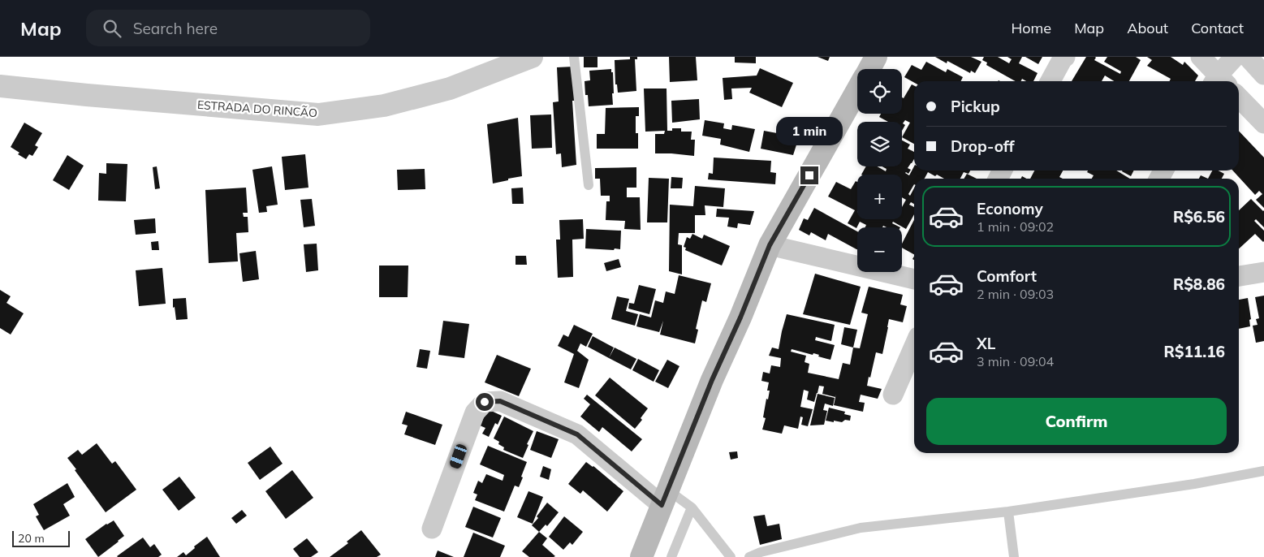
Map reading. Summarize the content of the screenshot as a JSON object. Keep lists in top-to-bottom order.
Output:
{
  "streets": {
    "street": ["ESTRADA DO RINCÃO"]
  },
  "scale_bar": "20 m",
  "page": {
    "header": "Map",
    "search": "Search here",
    "nav": [
      "Home",
      "Map",
      "About",
      "Contact"
    ],
    "map_buttons": ["+", "−"],
    "banner": ["Pickup", "Drop-off"],
    "bubble": "1 min",
    "list": [
      {
        "name": "Economy",
        "note": "1 min · 09:02",
        "value": "R$6.56"
      },
      {
        "name": "Comfort",
        "note": "2 min · 09:03",
        "value": "R$8.86"
      },
      {
        "name": "XL",
        "note": "3 min · 09:04",
        "value": "R$11.16"
      }
    ],
    "buttons": "Confirm",
    "scale": "20 m"
  }
}
